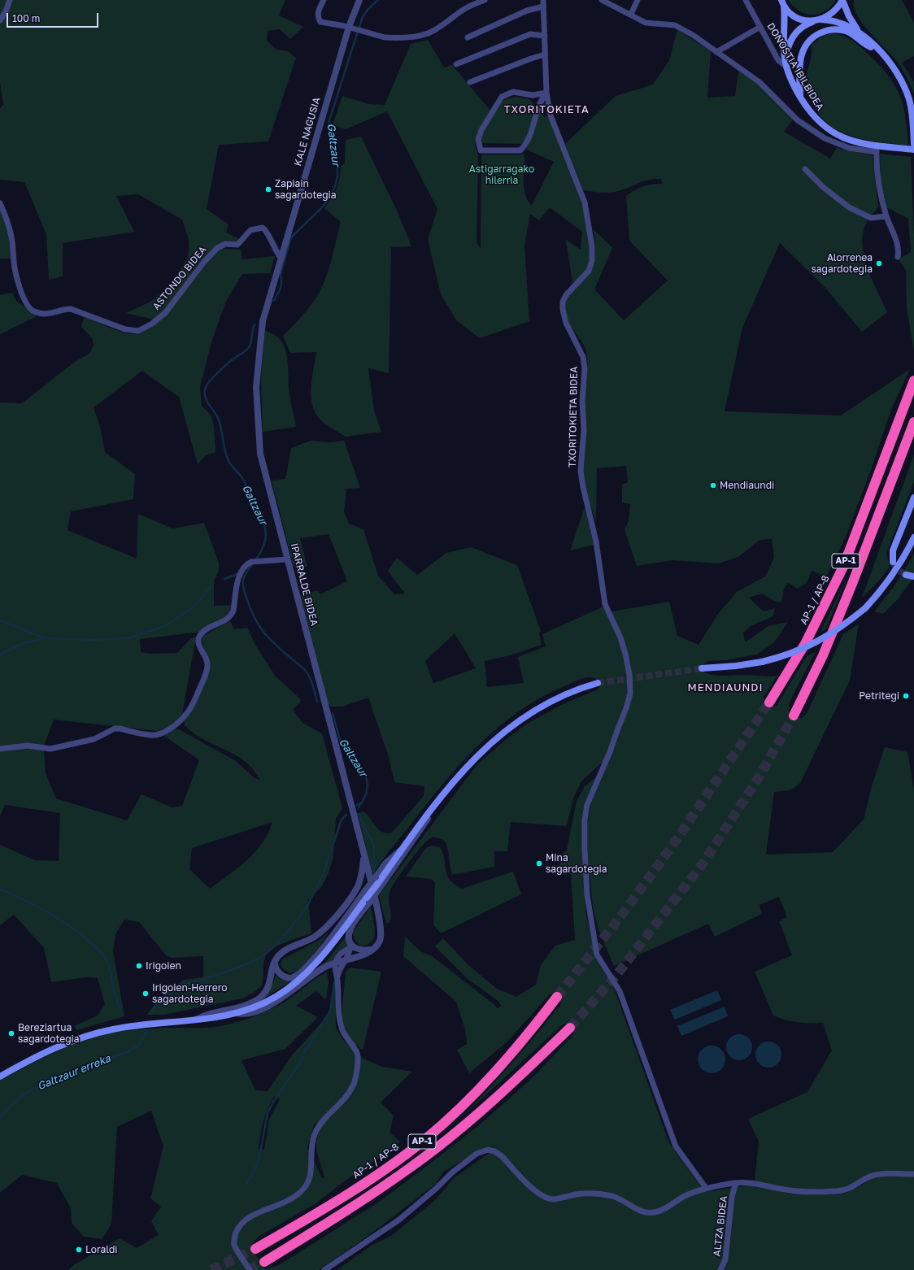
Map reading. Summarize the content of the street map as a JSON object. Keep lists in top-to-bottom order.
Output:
{
  "streets": {
    "highway": ["AP-1", "AP-1 / AP-8"],
    "main road": ["DONOSTIA IBILBIDEA"],
    "street": [
      "KALE NAGUSIA",
      "ASTONDO BIDEA",
      "TXORITOKIETA BIDEA",
      "IPARRALDE BIDEA",
      "ALTZA BIDEA"
    ]
  },
  "crossings": [
    ["KALE NAGUSIA", "ASTONDO BIDEA"],
    ["KALE NAGUSIA", "IPARRALDE BIDEA"]
  ],
  "districts": ["TXORITOKIETA", "MENDIAUNDI"],
  "water": ["Galtzaur", "Galtzaur erreka"],
  "parks": ["Astigarragako hilerria"],
  "places": [
    "Zapiain sagardotegia",
    "Alorrenea sagardotegia",
    "Mendiaundi",
    "Petritegi",
    "Mina sagardotegia",
    "Irigoien",
    "Irigoien-Herrero sagardotegia",
    "Bereziartua sagardotegia",
    "Loraldi"
  ],
  "scale_bar": "100 m"
}
